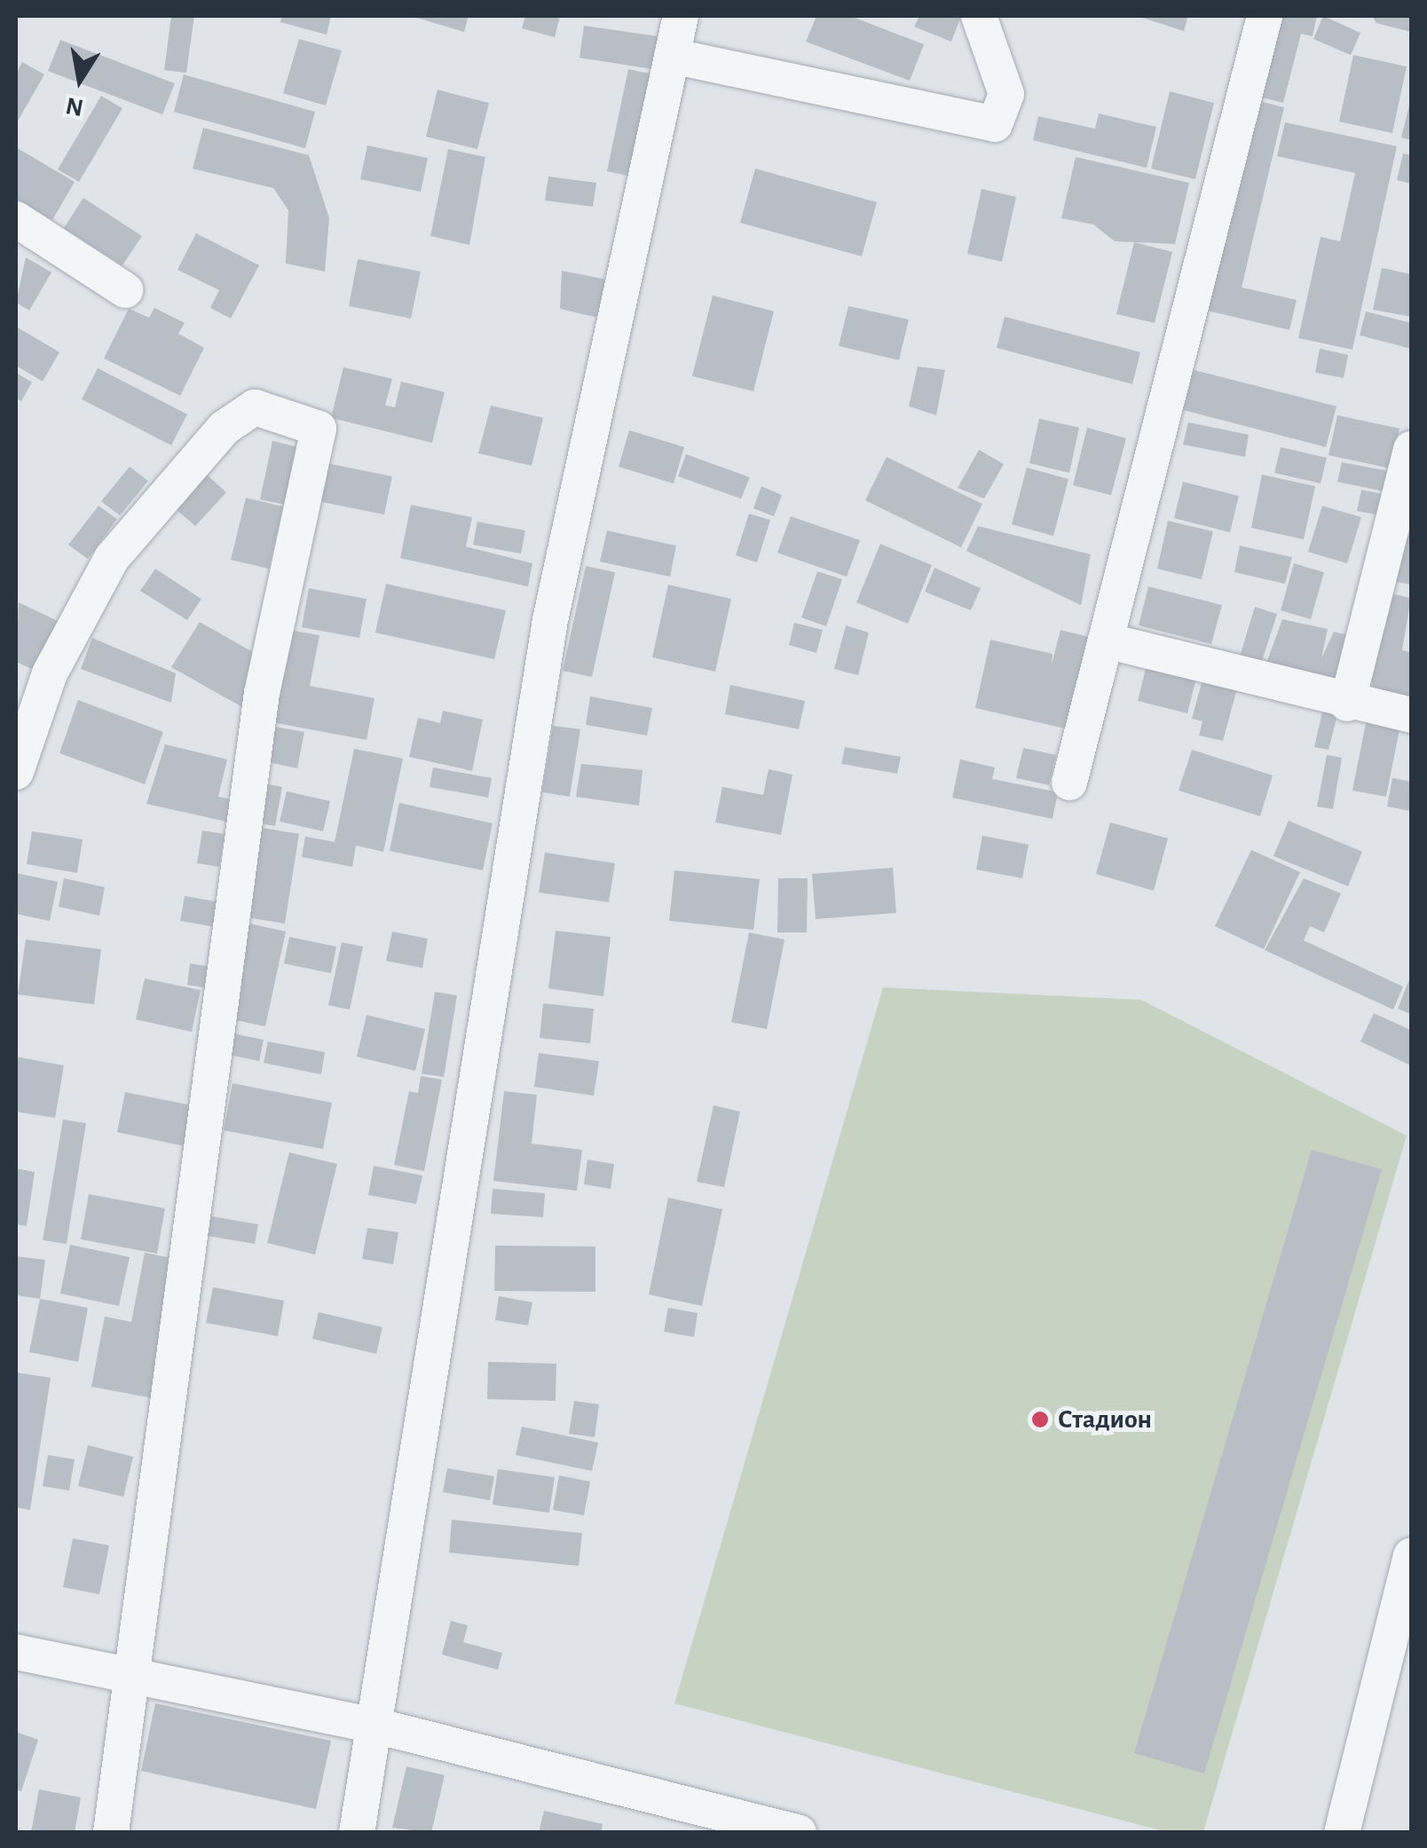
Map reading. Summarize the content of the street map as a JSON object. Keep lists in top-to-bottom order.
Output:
{
  "places": ["Стадион"],
  "north": "bottom"
}
